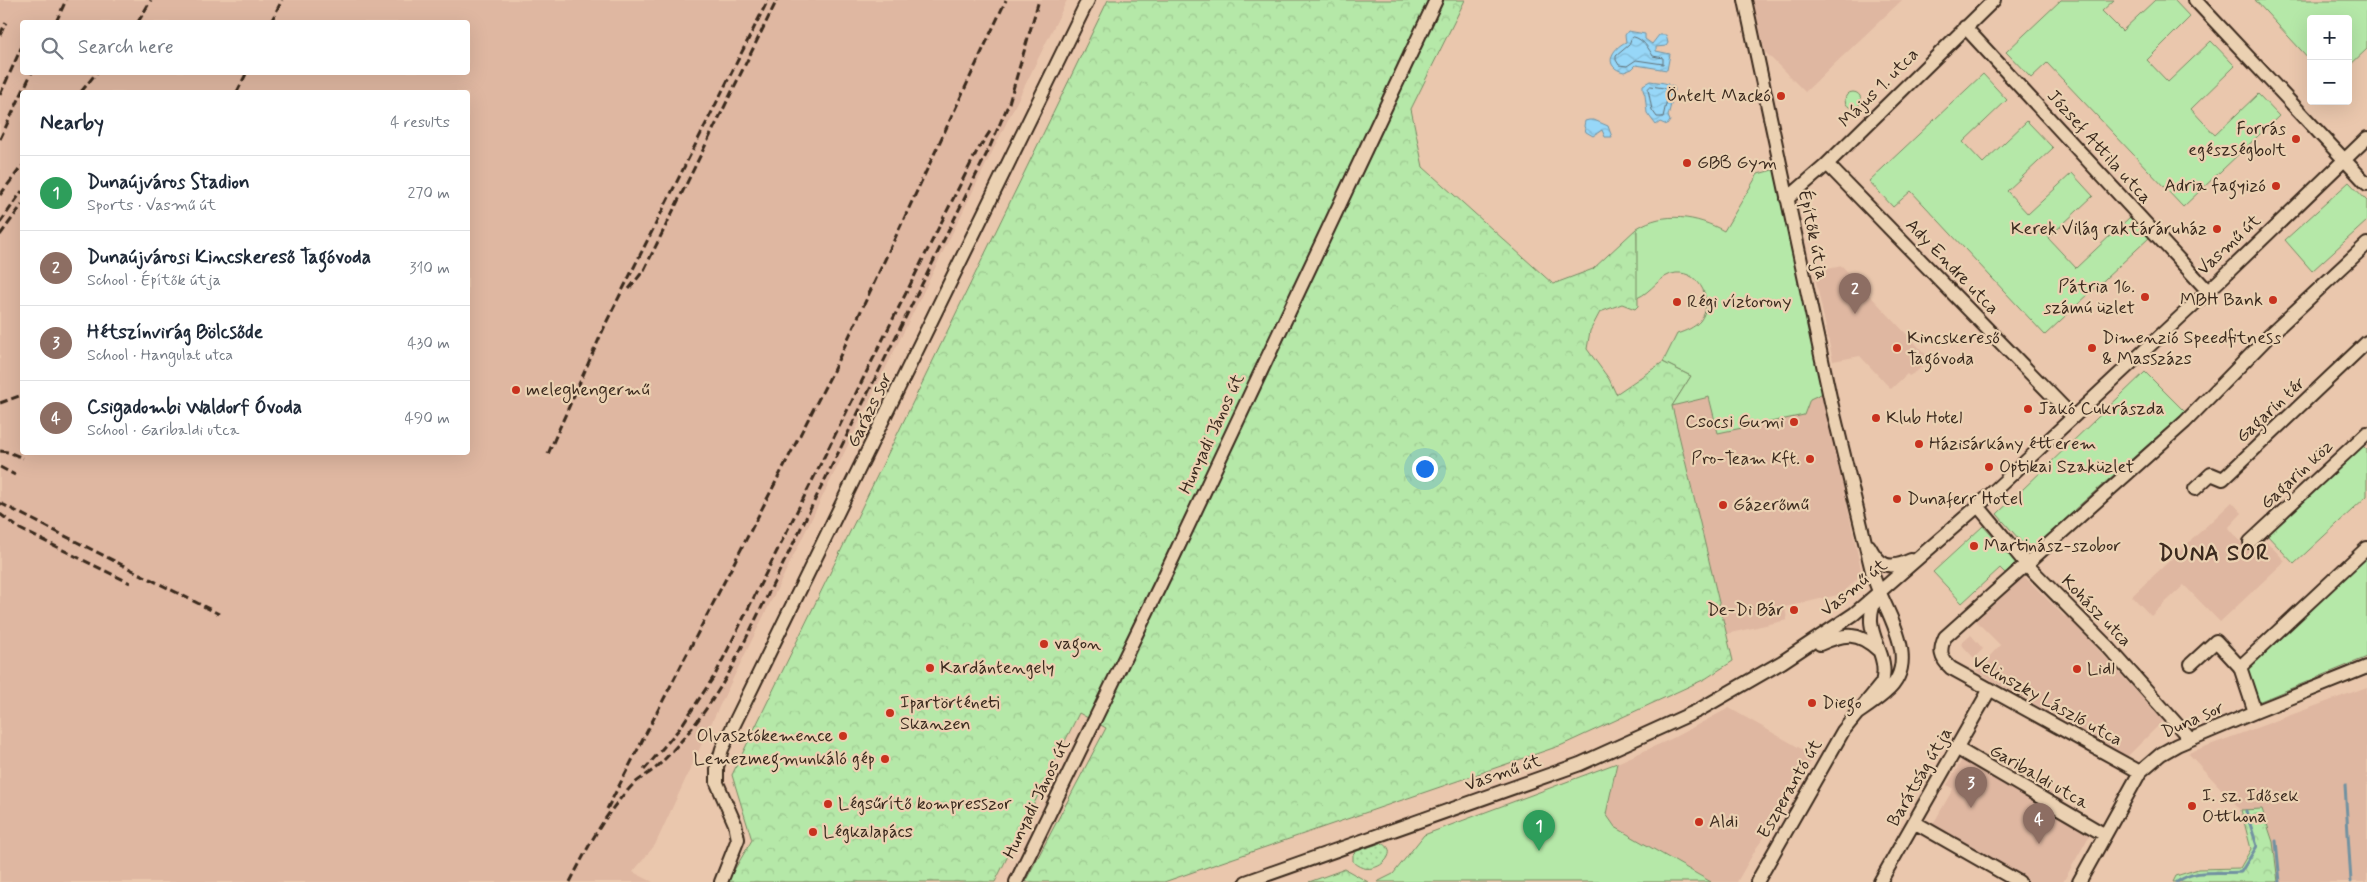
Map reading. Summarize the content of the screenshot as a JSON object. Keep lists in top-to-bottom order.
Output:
{
  "streets": {
    "street": [
      "Május 1. utca",
      "József Attila utca",
      "Építők útja",
      "Vasmű út",
      "Ady Endre utca",
      "Garázs sor",
      "Gagarin tér",
      "Hunyadi János út",
      "Gagarin köz",
      "Kohász utca",
      "Velinszky László utca",
      "Duna sor",
      "Barátság útja",
      "Garibaldi utca",
      "Eszperantó út"
    ]
  },
  "crossings": [
    ["Május 1. utca", "József Attila utca"],
    ["Május 1. utca", "Építők útja"],
    ["Május 1. utca", "Ady Endre utca"],
    ["József Attila utca", "Vasmű út"],
    ["Építők útja", "Vasmű út"],
    ["Építők útja", "Eszperantó út"],
    ["Vasmű út", "Ady Endre utca"],
    ["Vasmű út", "Kohász utca"],
    ["Vasmű út", "Eszperantó út"],
    ["Kohász utca", "Velinszky László utca"],
    ["Kohász utca", "Duna sor"],
    ["Velinszky László utca", "Duna sor"],
    ["Velinszky László utca", "Barátság útja"],
    ["Duna sor", "Garibaldi utca"],
    ["Barátság útja", "Garibaldi utca"]
  ],
  "districts": ["DUNA SOR"],
  "places": [
    "Öntelt Mackó",
    "Forrás egészségbolt",
    "GBB Gym",
    "Adria fagyizó",
    "Kerek Világ raktáráruház",
    "Pátria 16. számú üzlet",
    "MBH Bank",
    "Régi víztorony",
    "Kincskereső Tagóvoda",
    "Dimenzió Speedfitness & Masszázs",
    "meleghengermű",
    "Jakó Cukrászda",
    "Klub Hotel",
    "Csocsi Gumi",
    "Házisárkány étterem",
    "Pro-Team Kft.",
    "Optikai Szaküzlet",
    "Dunaferr Hotel",
    "Gázerőmű",
    "Martinász-szobor",
    "De-Di Bár",
    "vagon",
    "Kardántengely",
    "Lidl",
    "Diego",
    "Ipartörténeti Skanzen",
    "Olvasztókemence",
    "Lemezmegmunkáló gép",
    "Légsűrítő kompresszor",
    "I. sz. Idősek Otthona",
    "Aldi",
    "Légkalapács"
  ],
  "page": {
    "map_buttons": ["+", "−"],
    "search": "Search here",
    "heading": ["Nearby", "4 results"],
    "list": [
      {
        "mark": "1",
        "name": "Dunaújváros Stadion",
        "note": "Sports · Vasmű út",
        "value": "270 m"
      },
      {
        "mark": "2",
        "name": "Dunaújvárosi Kincskereső Tagóvoda",
        "note": "School · Építők útja",
        "value": "310 m"
      },
      {
        "mark": "3",
        "name": "Hétszínvirág Bölcsőde",
        "note": "School · Hangulat utca",
        "value": "430 m"
      },
      {
        "mark": "4",
        "name": "Csigadombi Waldorf Óvoda",
        "note": "School · Garibaldi utca",
        "value": "490 m"
      }
    ],
    "pins": [
      "2",
      "3",
      "4",
      "1"
    ]
  }
}
